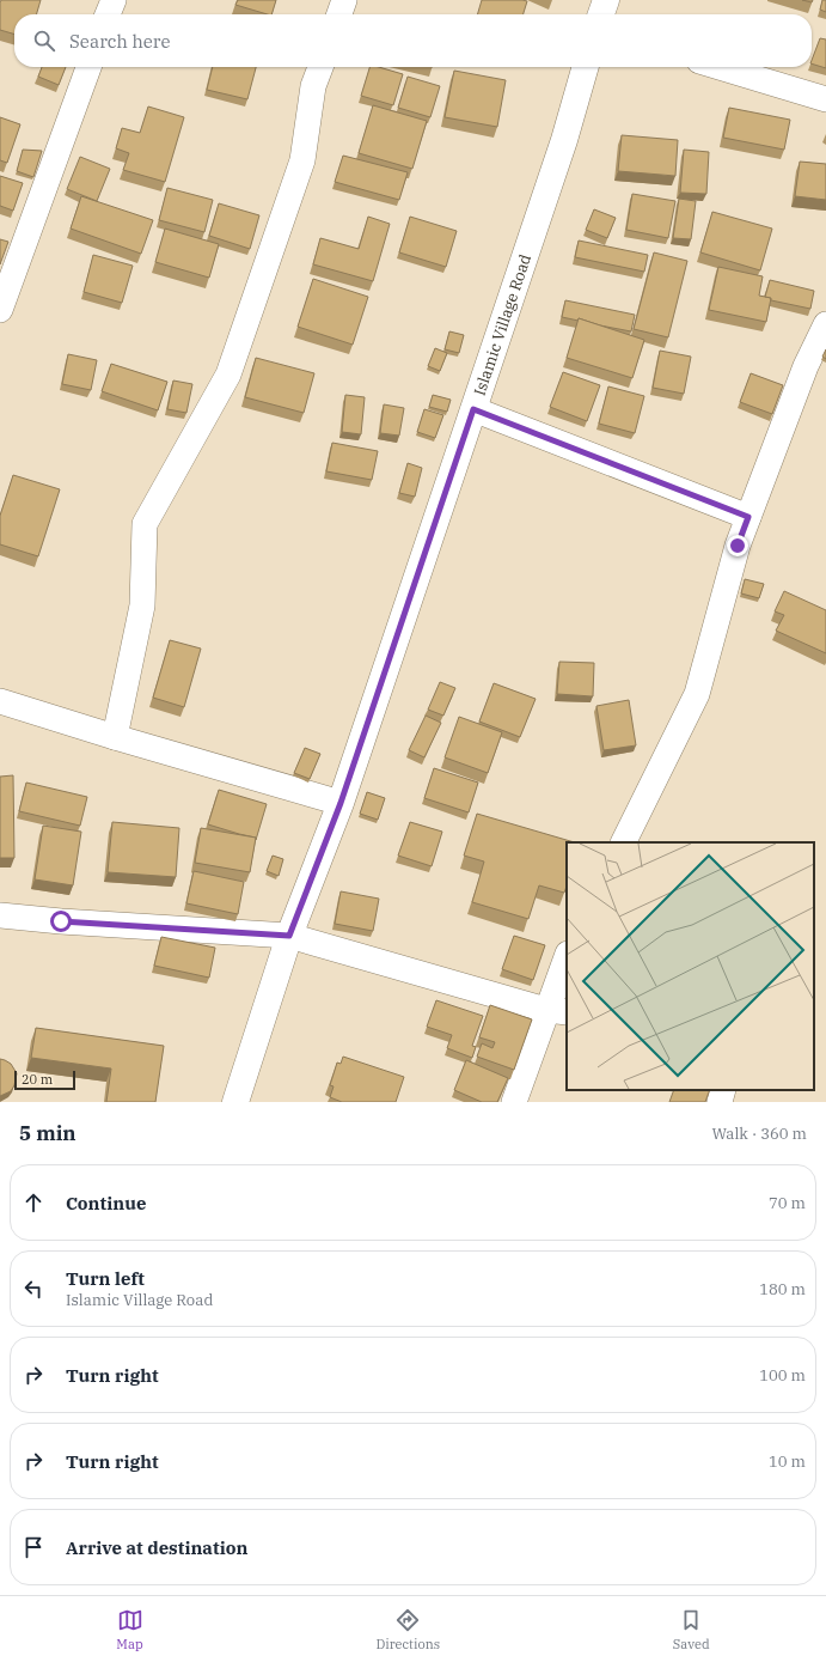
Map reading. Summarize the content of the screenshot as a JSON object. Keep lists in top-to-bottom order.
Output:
{
  "streets": {
    "street": ["Islamic Village Road"]
  },
  "scale_bar": "20 m",
  "page": {
    "search": "Search here",
    "scale": "20 m",
    "heading": ["5 min", "Walk · 360 m"],
    "list": [
      ["Continue", "70 m"],
      ["Turn left", "Islamic Village Road", "180 m"],
      ["Turn right", "100 m"],
      ["Turn right", "10 m"],
      "Arrive at destination"
    ],
    "nav": ["Map", "Directions", "Saved"]
  }
}
